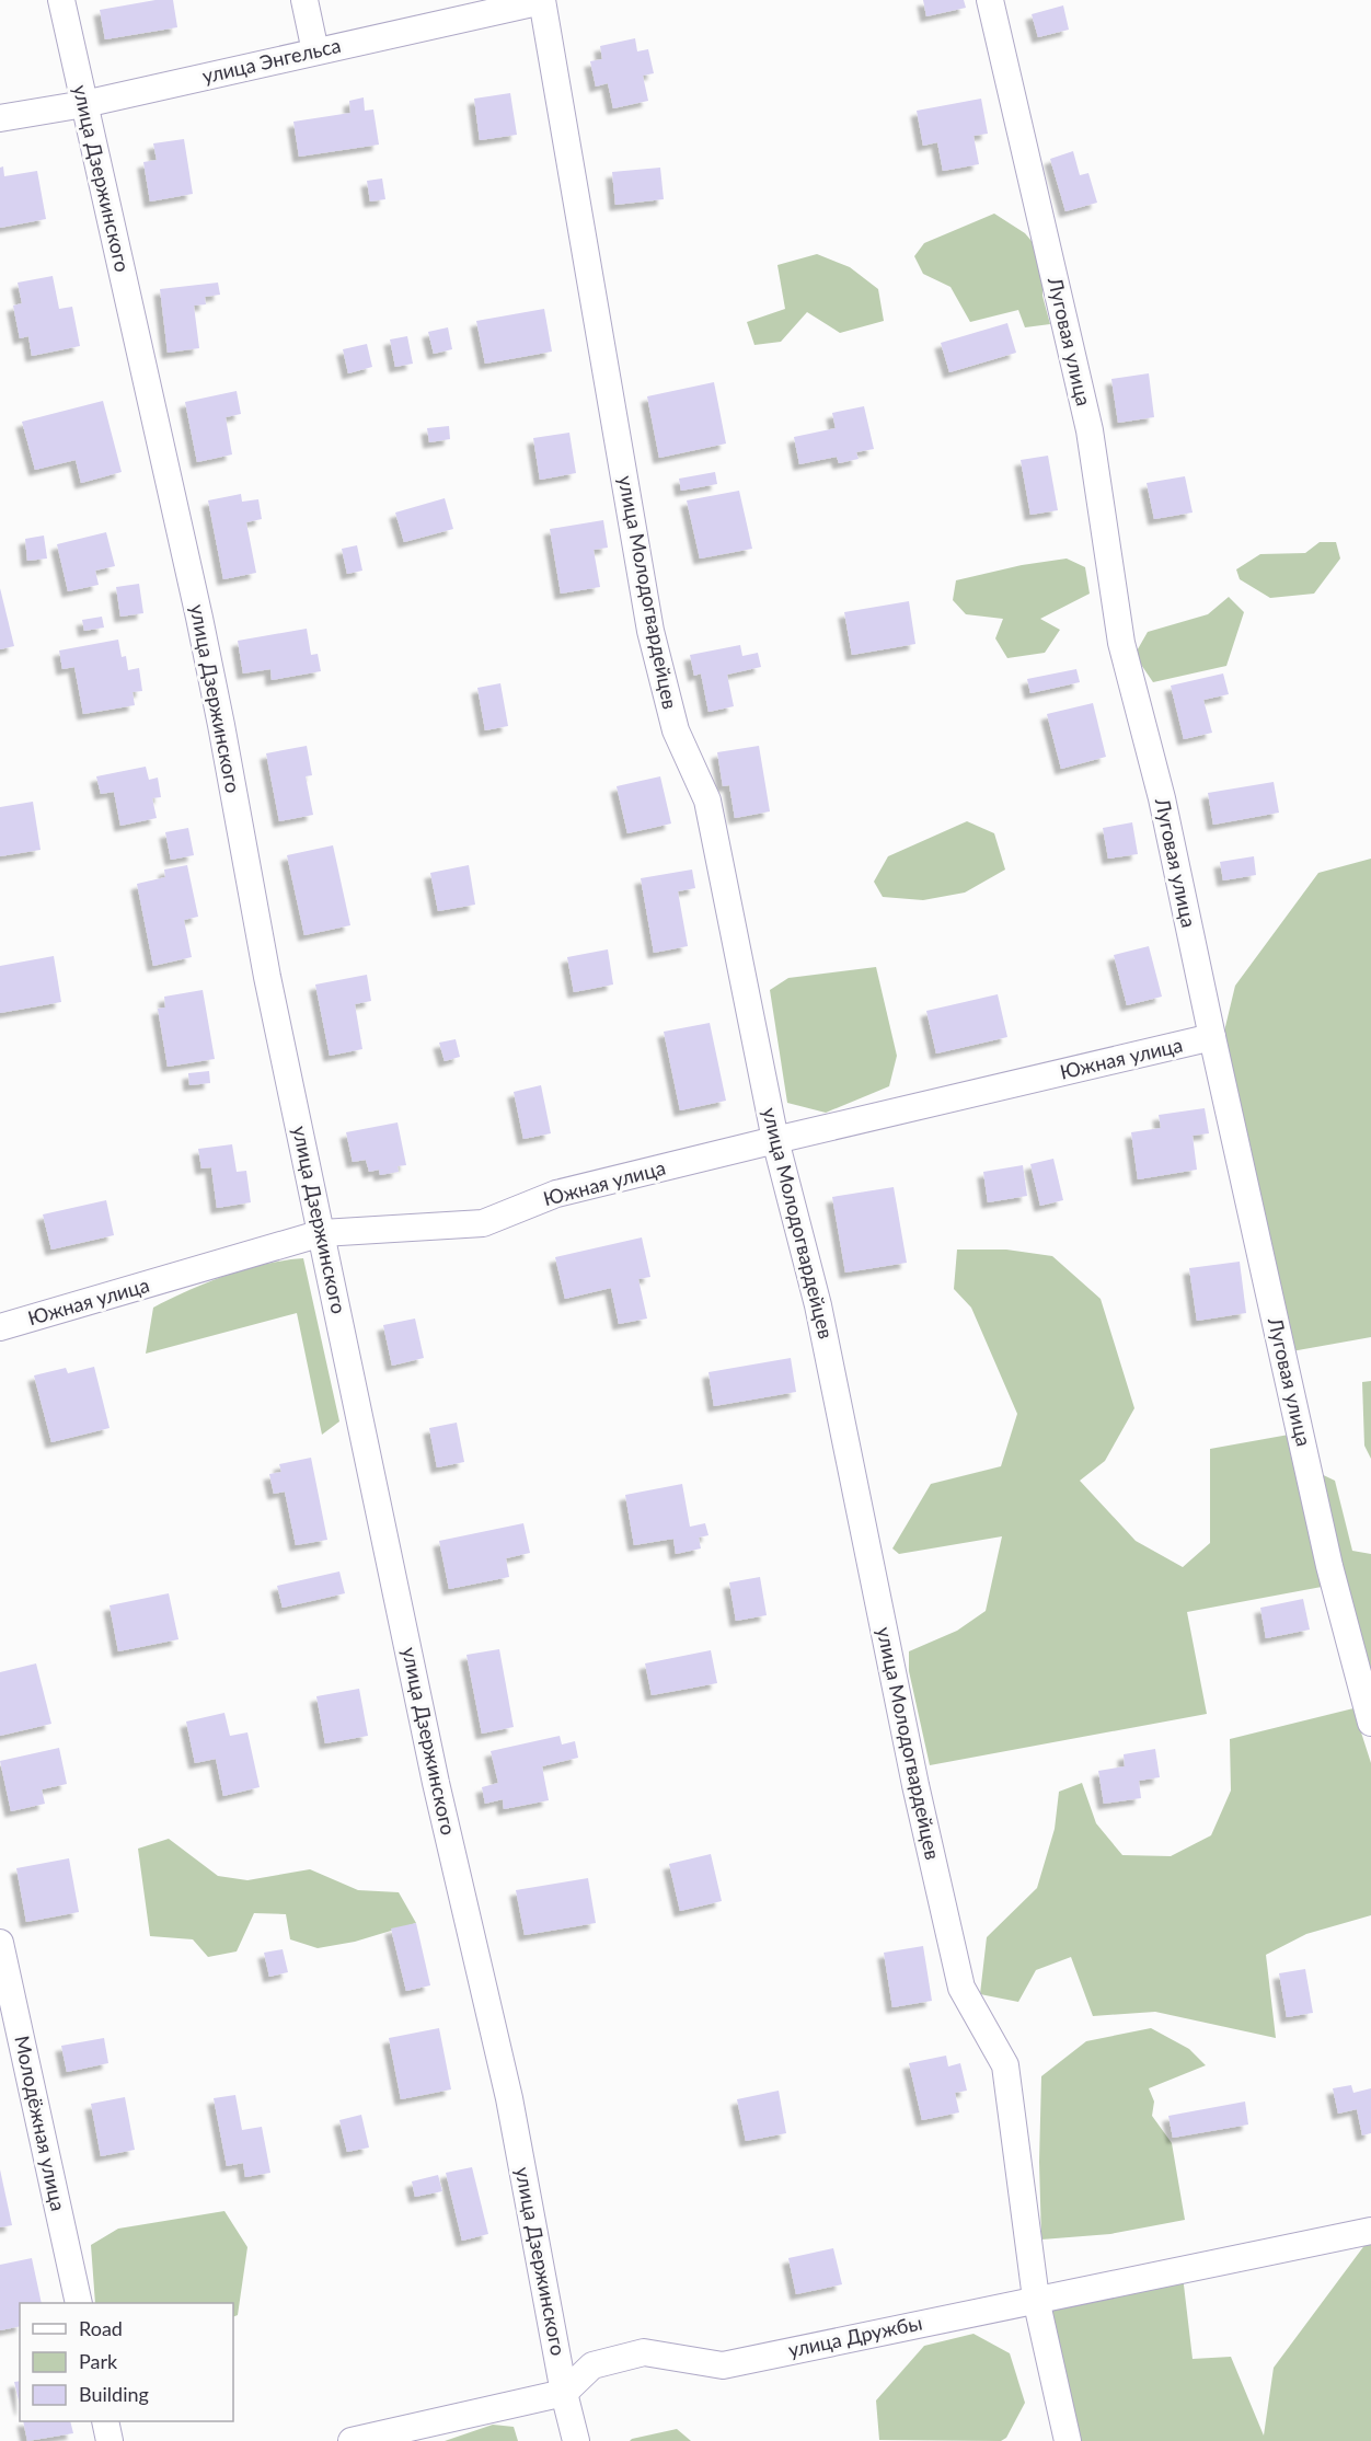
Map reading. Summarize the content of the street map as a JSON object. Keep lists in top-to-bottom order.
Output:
{
  "streets": {
    "street": [
      "улица Энгельса",
      "улица Дзержинского",
      "Луговая улица",
      "улица Молодогвардейцев",
      "Южная улица",
      "Молодёжная улица",
      "улица Дружбы"
    ]
  },
  "crossings": [
    ["улица Энгельса", "улица Дзержинского"],
    ["улица Энгельса", "улица Молодогвардейцев"],
    ["улица Дзержинского", "Южная улица"],
    ["улица Дзержинского", "улица Дружбы"],
    ["Луговая улица", "Южная улица"],
    ["улица Молодогвардейцев", "Южная улица"],
    ["улица Молодогвардейцев", "улица Дружбы"]
  ],
  "legend": ["Road", "Park", "Building"]
}
